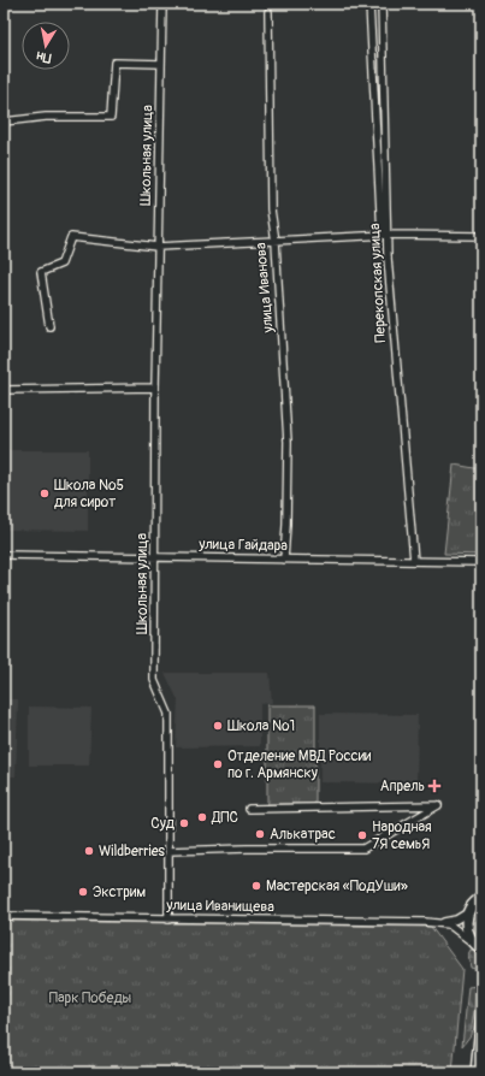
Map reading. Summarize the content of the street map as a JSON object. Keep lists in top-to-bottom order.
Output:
{
  "streets": {
    "street": [
      "Школьная улица",
      "Перекопская улица",
      "улица Иванова",
      "улица Гайдара",
      "улица Иванищева"
    ]
  },
  "crossings": [
    ["Школьная улица", "улица Гайдара"],
    ["Школьная улица", "улица Иванищева"],
    ["Перекопская улица", "улица Гайдара"],
    ["улица Иванова", "улица Гайдара"]
  ],
  "parks": ["Парк Победы"],
  "places": {
    "other": [
      "Школа №5 для сирот",
      "Школа №1",
      "Отделение МВД России по г. Армянску",
      "ДПС",
      "Суд",
      "Алькатрас",
      "Народная 7Я семьЯ",
      "Wildberries",
      "Мастерская «ПодУши»",
      "Экстрим"
    ],
    "health": ["Апрель"]
  },
  "north": "bottom"
}
